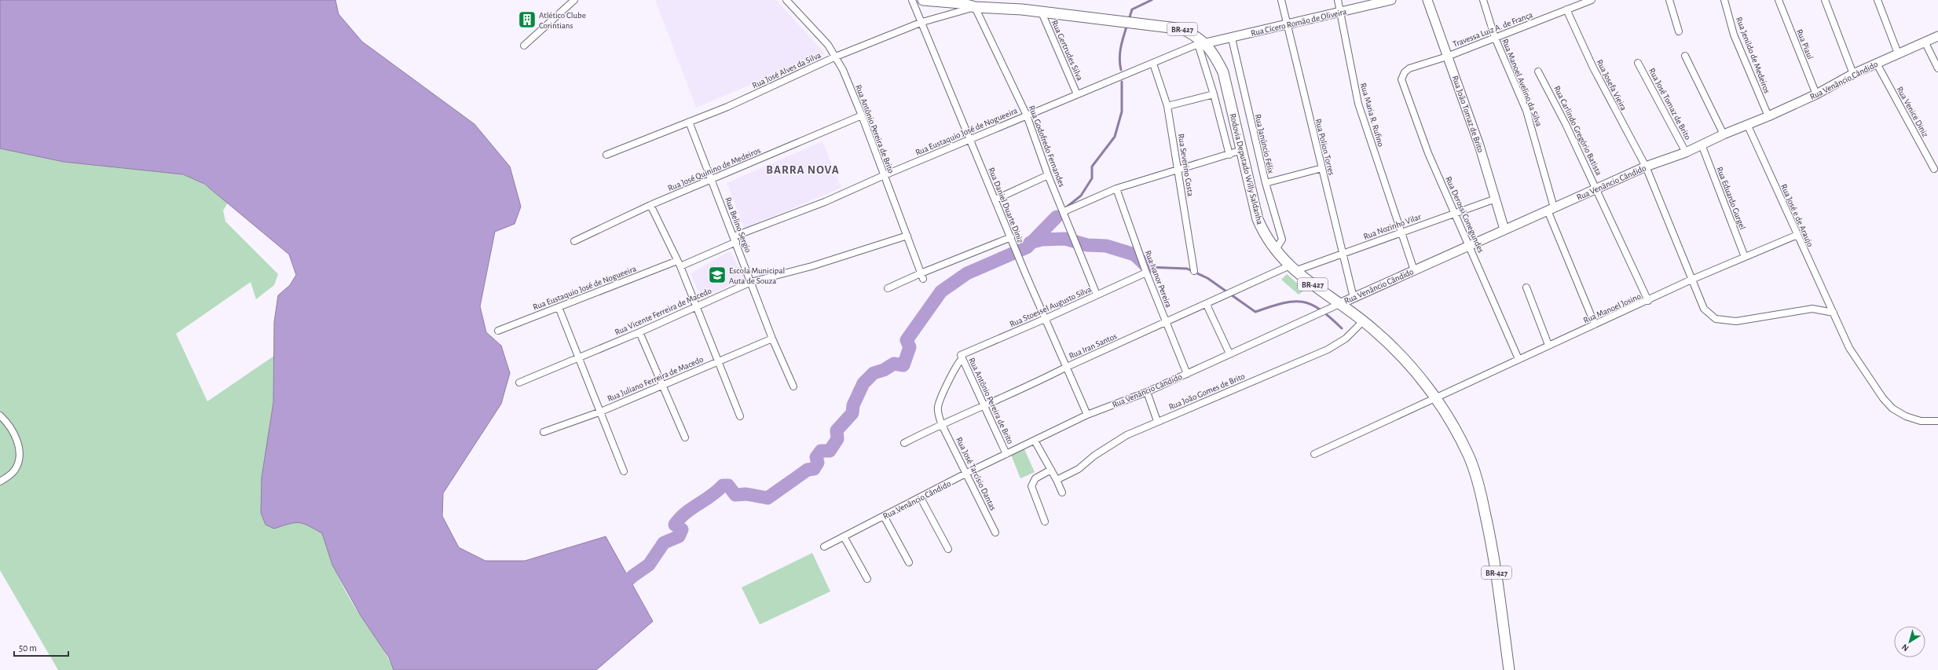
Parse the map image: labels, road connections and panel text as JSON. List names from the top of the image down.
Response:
{
  "streets": {
    "main road": ["BR-427", "Rodovia Deputado Willy Saldanha"],
    "street": [
      "Rua Cícero Romão de Oliveira",
      "Travessa Luiz A. de França",
      "Rua Piauí",
      "Rua Gertrudes Silva",
      "Rua Jenildo de Medeiros",
      "Rua José Alves da Silva",
      "Rua Venâncio Cândido",
      "Rua Manoel Avelino da Silva",
      "Rua Josefa Vieira",
      "Rua José Tomaz de Brito",
      "Rua Venice Diniz",
      "Rua João Tomaz de Brito",
      "Rua Maria R. Rufino",
      "Rua Antônio Pereira de Brito",
      "Rua Carlindo Gregório Batista",
      "Rua Eustaquio José de Nogueeira",
      "Rua Janúncio Félix",
      "Rua Godofredo Fernandes",
      "Rua Polion Torres",
      "Rua Severino Costa",
      "Rua José Quinino de Medeiros",
      "Rua Eduardo Gurgel",
      "Rua Daniel Duarte Diniz",
      "Rua Derossi Conegundes",
      "Rua José e de Araujo",
      "Rua Belino Sergio",
      "Rua Nozinho Vilar",
      "Rua Ivanor Pereira",
      "Rua Stoessel Augusto Silva",
      "Rua Manoel Josino",
      "Rua Vicente Ferreira de Macedo",
      "Rua Iran Santos",
      "Rua Juliano Ferreira de Macedo",
      "Rua João Gomes de Brito",
      "Rua José Tarcísio Dantas"
    ]
  },
  "crossings": [
    ["Rua Cícero Romão de Oliveira", "Rua Maria R. Rufino"],
    ["Rua Cícero Romão de Oliveira", "Rua Eustaquio José de Nogueeira"],
    ["Rua Cícero Romão de Oliveira", "Rua Janúncio Félix"],
    ["Rua Cícero Romão de Oliveira", "Rua Polion Torres"],
    ["Rua Cícero Romão de Oliveira", "Rodovia Deputado Willy Saldanha"],
    ["Travessa Luiz A. de França", "Rua Manoel Avelino da Silva"],
    ["Travessa Luiz A. de França", "Rua Josefa Vieira"],
    ["Travessa Luiz A. de França", "Rua João Tomaz de Brito"],
    ["Travessa Luiz A. de França", "Rua Derossi Conegundes"],
    ["Rua Piauí", "Rua Venâncio Cândido"],
    ["Rua Gertrudes Silva", "Rua Eustaquio José de Nogueeira"],
    ["Rua Gertrudes Silva", "Rodovia Deputado Willy Saldanha"],
    ["Rua Jenildo de Medeiros", "Rua Venâncio Cândido"],
    ["Rua José Alves da Silva", "Rua Antônio Pereira de Brito"],
    ["Rua José Alves da Silva", "Rua Godofredo Fernandes"],
    ["Rua José Alves da Silva", "Rodovia Deputado Willy Saldanha"],
    ["Rua José Alves da Silva", "Rua Daniel Duarte Diniz"],
    ["Rua José Alves da Silva", "Rua Belino Sergio"],
    ["Rua Venâncio Cândido", "Rua Manoel Avelino da Silva"],
    ["Rua Venâncio Cândido", "Rua Josefa Vieira"],
    ["Rua Venâncio Cândido", "Rua José Tomaz de Brito"],
    ["Rua Venâncio Cândido", "Rua Venice Diniz"],
    ["Rua Venâncio Cândido", "Rua João Tomaz de Brito"],
    ["Rua Venâncio Cândido", "Rua Maria R. Rufino"],
    ["Rua Venâncio Cândido", "Rua Antônio Pereira de Brito"],
    ["Rua Venâncio Cândido", "Rua Carlindo Gregório Batista"],
    ["Rua Venâncio Cândido", "Rua Polion Torres"],
    ["Rua Venâncio Cândido", "Rodovia Deputado Willy Saldanha"],
    ["Rua Venâncio Cândido", "Rua Eduardo Gurgel"],
    ["Rua Venâncio Cândido", "Rua Daniel Duarte Diniz"],
    ["Rua Venâncio Cândido", "Rua Derossi Conegundes"],
    ["Rua Venâncio Cândido", "Rua José e de Araujo"],
    ["Rua Venâncio Cândido", "Rua Ivanor Pereira"],
    ["Rua Venâncio Cândido", "Rua José Tarcísio Dantas"],
    ["Rua Manoel Avelino da Silva", "Rua Manoel Josino"],
    ["Rua Josefa Vieira", "Rua José e de Araujo"],
    ["Rua Josefa Vieira", "Rua Manoel Josino"],
    ["Rua João Tomaz de Brito", "Rua Nozinho Vilar"],
    ["Rua Maria R. Rufino", "Rua Nozinho Vilar"],
    ["Rua Antônio Pereira de Brito", "Rua Eustaquio José de Nogueeira"],
    ["Rua Antônio Pereira de Brito", "Rua José Quinino de Medeiros"],
    ["Rua Antônio Pereira de Brito", "Rua Stoessel Augusto Silva"],
    ["Rua Antônio Pereira de Brito", "Rua Vicente Ferreira de Macedo"],
    ["Rua Antônio Pereira de Brito", "Rua Iran Santos"],
    ["Rua Antônio Pereira de Brito", "Rua José Tarcísio Dantas"],
    ["Rua Carlindo Gregório Batista", "Rua Manoel Josino"],
    ["Rua Eustaquio José de Nogueeira", "Rua Godofredo Fernandes"],
    ["Rua Eustaquio José de Nogueeira", "Rua Severino Costa"],
    ["Rua Eustaquio José de Nogueeira", "Rodovia Deputado Willy Saldanha"],
    ["Rua Eustaquio José de Nogueeira", "Rua Daniel Duarte Diniz"],
    ["Rua Eustaquio José de Nogueeira", "Rua Belino Sergio"],
    ["Rua Janúncio Félix", "Rodovia Deputado Willy Saldanha"],
    ["Rua Godofredo Fernandes", "Rodovia Deputado Willy Saldanha"],
    ["Rua Godofredo Fernandes", "Rua Stoessel Augusto Silva"],
    ["Rua Polion Torres", "Rua Nozinho Vilar"],
    ["Rua José Quinino de Medeiros", "Rua Belino Sergio"],
    ["Rodovia Deputado Willy Saldanha", "Rua Nozinho Vilar"],
    ["Rodovia Deputado Willy Saldanha", "Rua Manoel Josino"],
    ["Rodovia Deputado Willy Saldanha", "Rua Iran Santos"],
    ["Rodovia Deputado Willy Saldanha", "Rua João Gomes de Brito"],
    ["Rua Eduardo Gurgel", "Rua Manoel Josino"],
    ["Rua Daniel Duarte Diniz", "Rua Stoessel Augusto Silva"],
    ["Rua Daniel Duarte Diniz", "Rua Iran Santos"],
    ["Rua Derossi Conegundes", "Rua Nozinho Vilar"],
    ["Rua Derossi Conegundes", "Rua Manoel Josino"],
    ["Rua José e de Araujo", "Rua Manoel Josino"],
    ["Rua Belino Sergio", "Rua Vicente Ferreira de Macedo"],
    ["Rua Belino Sergio", "Rua Juliano Ferreira de Macedo"],
    ["Rua Nozinho Vilar", "Rua Iran Santos"],
    ["Rua Ivanor Pereira", "Rua Stoessel Augusto Silva"],
    ["Rua Ivanor Pereira", "Rua Iran Santos"],
    ["Rua Stoessel Augusto Silva", "Rua José Tarcísio Dantas"],
    ["Rua Iran Santos", "Rua José Tarcísio Dantas"]
  ],
  "districts": ["BARRA NOVA"],
  "places": {
    "building": ["Atlético Clube Corintians"],
    "school or university": ["Escola Municipal Auta de Souza"]
  },
  "scale_bar": "50 m",
  "north": "bottom left"
}
